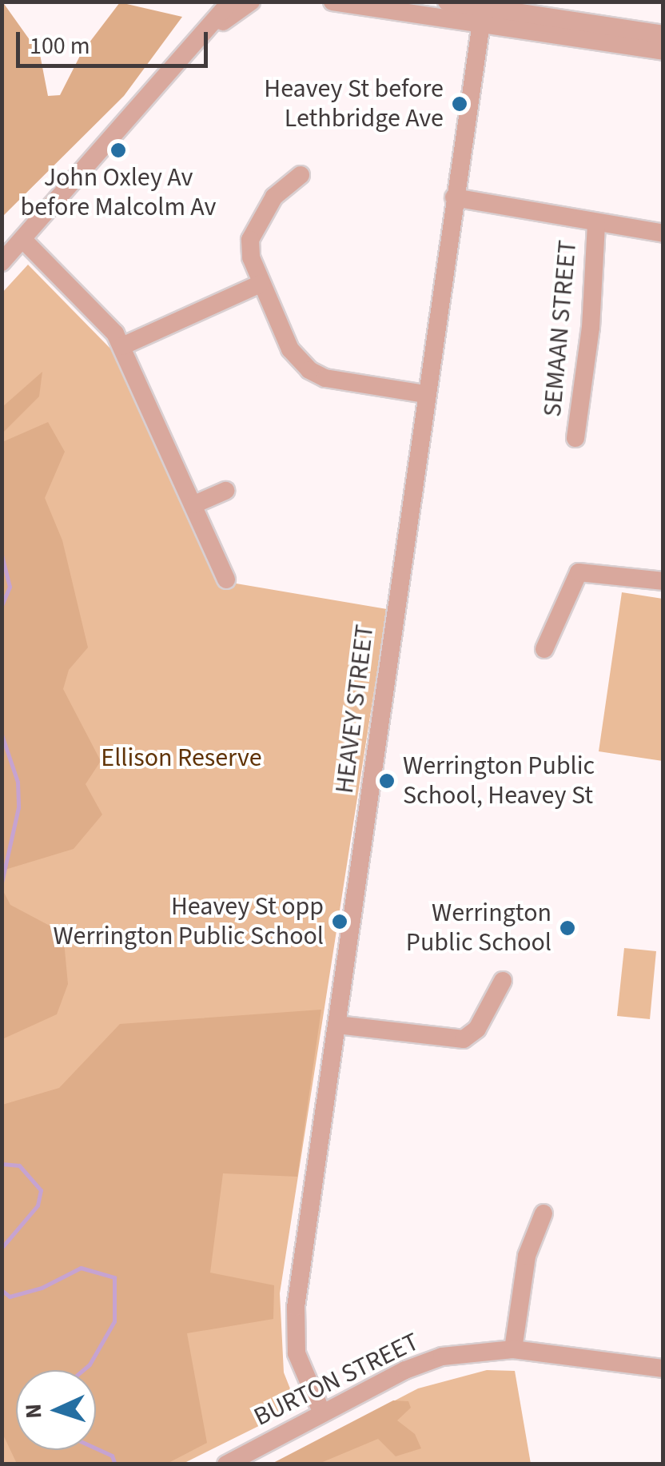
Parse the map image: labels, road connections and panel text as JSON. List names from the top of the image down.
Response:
{
  "streets": {
    "street": ["SEMAAN STREET", "HEAVEY STREET", "BURTON STREET"]
  },
  "crossings": [
    ["HEAVEY STREET", "BURTON STREET"]
  ],
  "parks": ["Ellison Reserve"],
  "places": [
    "Heavey St before Lethbridge Ave",
    "John Oxley Av before Malcolm Av",
    "Werrington Public School, Heavey St",
    "Heavey St opp Werrington Public School",
    "Werrington Public School"
  ],
  "scale_bar": "100 m",
  "north": "left"
}
